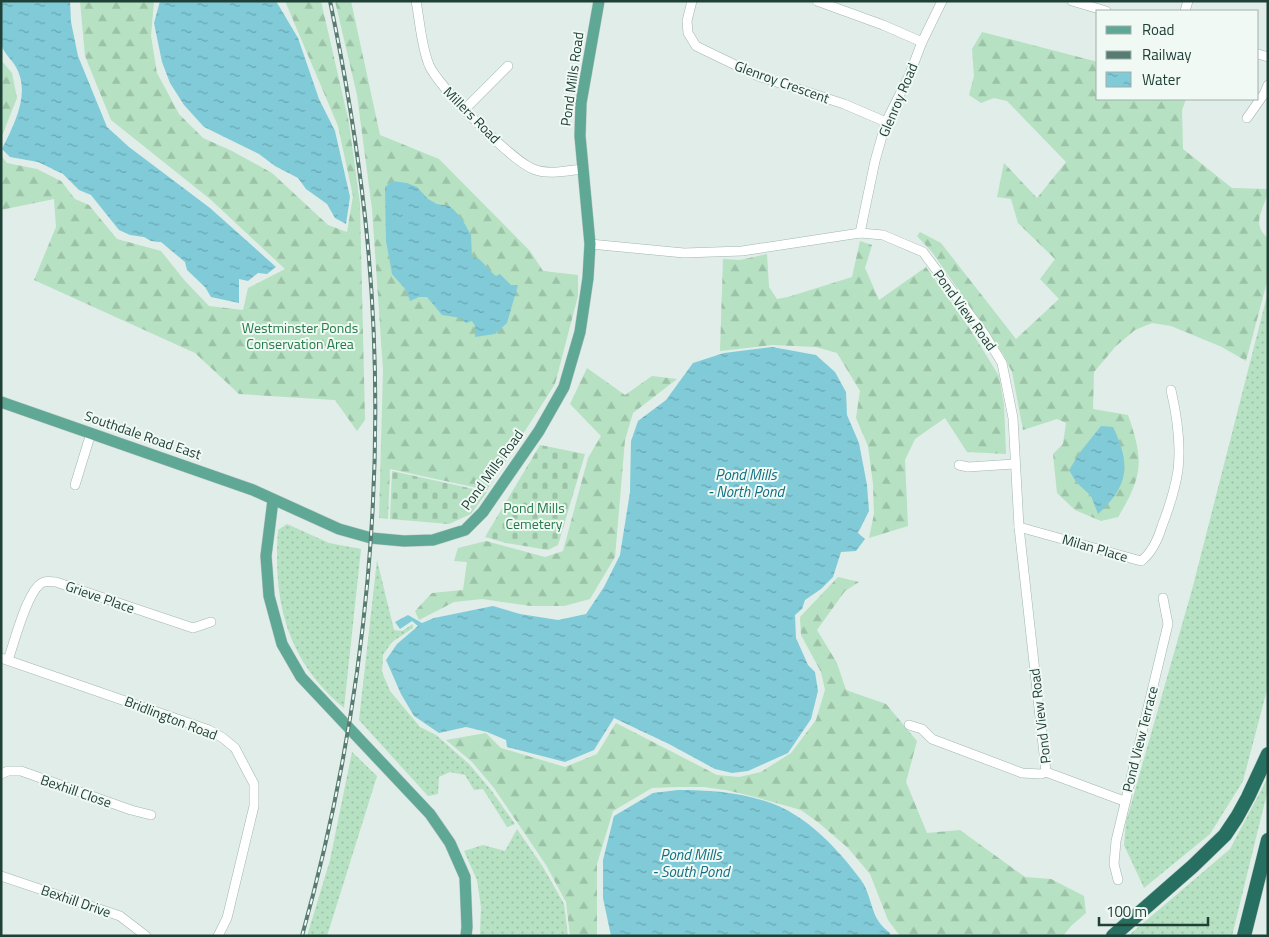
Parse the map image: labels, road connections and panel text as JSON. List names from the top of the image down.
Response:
{
  "streets": {
    "main road": ["Pond Mills Road", "Southdale Road East"],
    "street": [
      "Glenroy Crescent",
      "Glenroy Road",
      "Millers Road",
      "Pond View Road",
      "Milan Place",
      "Grieve Place",
      "Bridlington Road",
      "Pond View Terrace",
      "Bexhill Close",
      "Bexhill Drive"
    ]
  },
  "crossings": [
    ["Pond Mills Road", "Millers Road"],
    ["Pond Mills Road", "Pond View Road"],
    ["Pond Mills Road", "Southdale Road East"],
    ["Glenroy Crescent", "Glenroy Road"],
    ["Glenroy Road", "Pond View Road"],
    ["Pond View Road", "Milan Place"],
    ["Pond View Road", "Pond View Terrace"],
    ["Grieve Place", "Bridlington Road"]
  ],
  "water": ["Pond Mills - North Pond", "Pond Mills - South Pond"],
  "parks": ["Westminster Ponds Conservation Area", "Pond Mills Cemetery"],
  "legend": ["Road", "Railway", "Water"],
  "scale_bar": "100 m"
}
